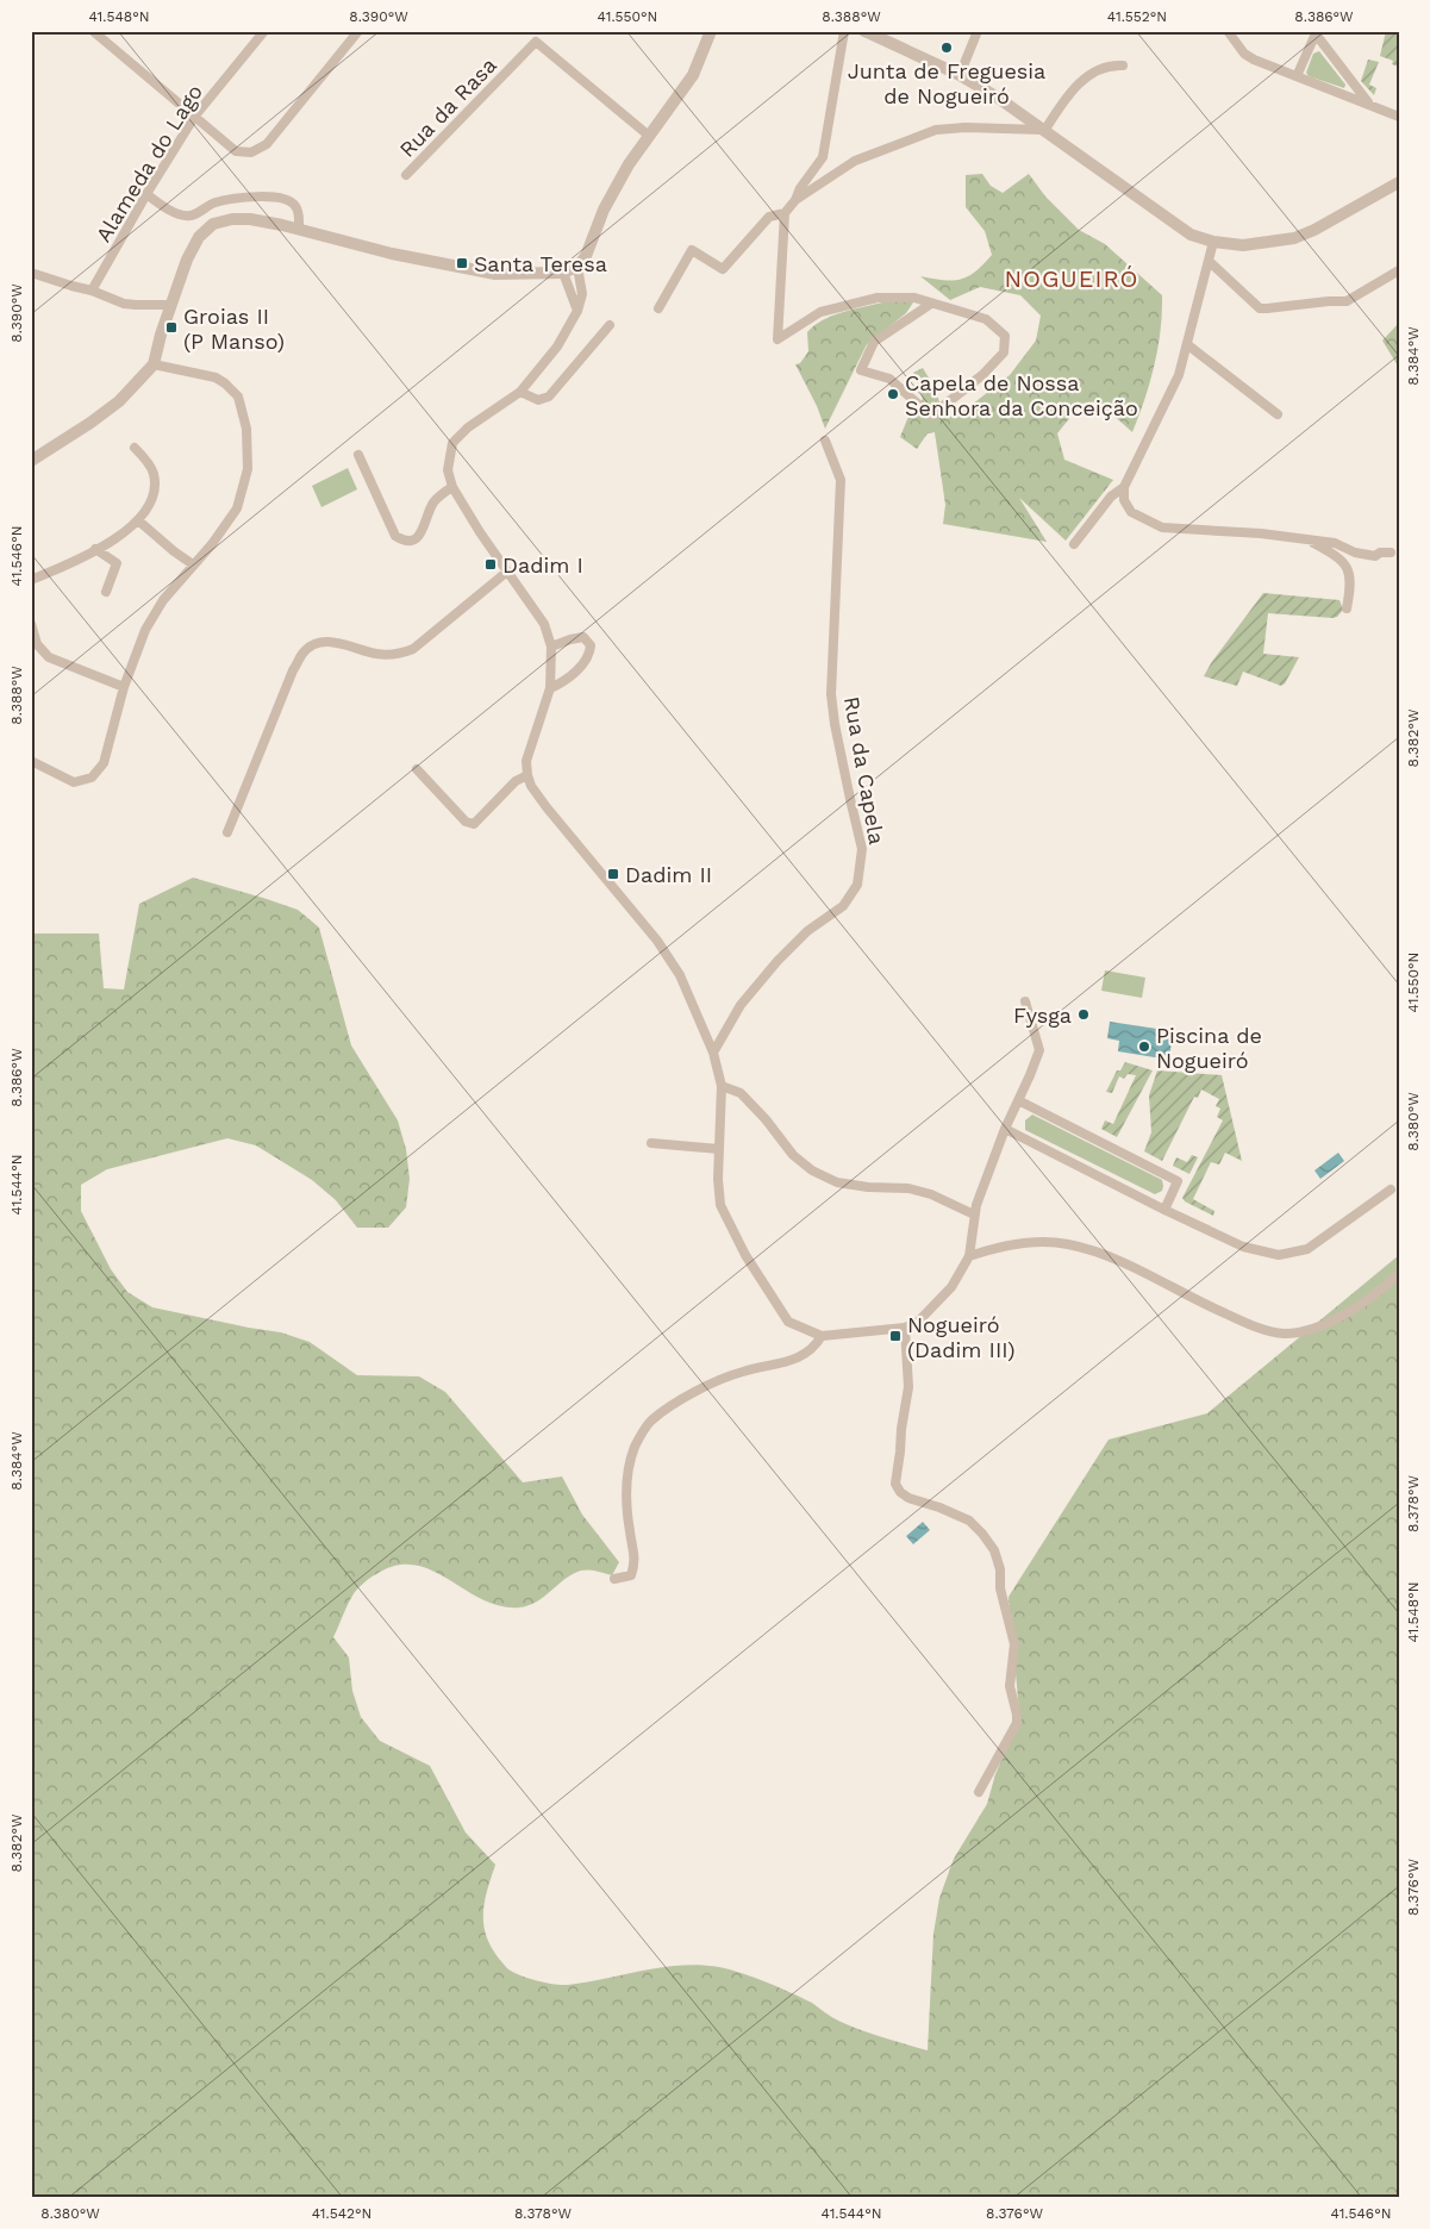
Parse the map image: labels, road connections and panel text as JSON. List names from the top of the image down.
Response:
{
  "streets": {
    "street": ["Rua da Rasa", "Alameda do Lago", "Rua da Capela"]
  },
  "districts": ["NOGUEIRÓ"],
  "places": {
    "other": [
      "Junta de Freguesia de Nogueiró",
      "Capela de Nossa Senhora da Conceição",
      "Fysga",
      "Piscina de Nogueiró"
    ],
    "transit": [
      "Santa Teresa",
      "Groias II (P Manso)",
      "Dadim I",
      "Dadim II",
      "Nogueiró (Dadim III)"
    ]
  },
  "coordinates": [
    "41.548°N",
    "8.390°W",
    "41.550°N",
    "8.388°W",
    "41.552°N",
    "8.386°W",
    "8.384°W",
    "41.546°N",
    "8.382°W",
    "8.380°W",
    "41.544°N",
    "8.378°W",
    "8.376°W",
    "41.542°N"
  ]
}
